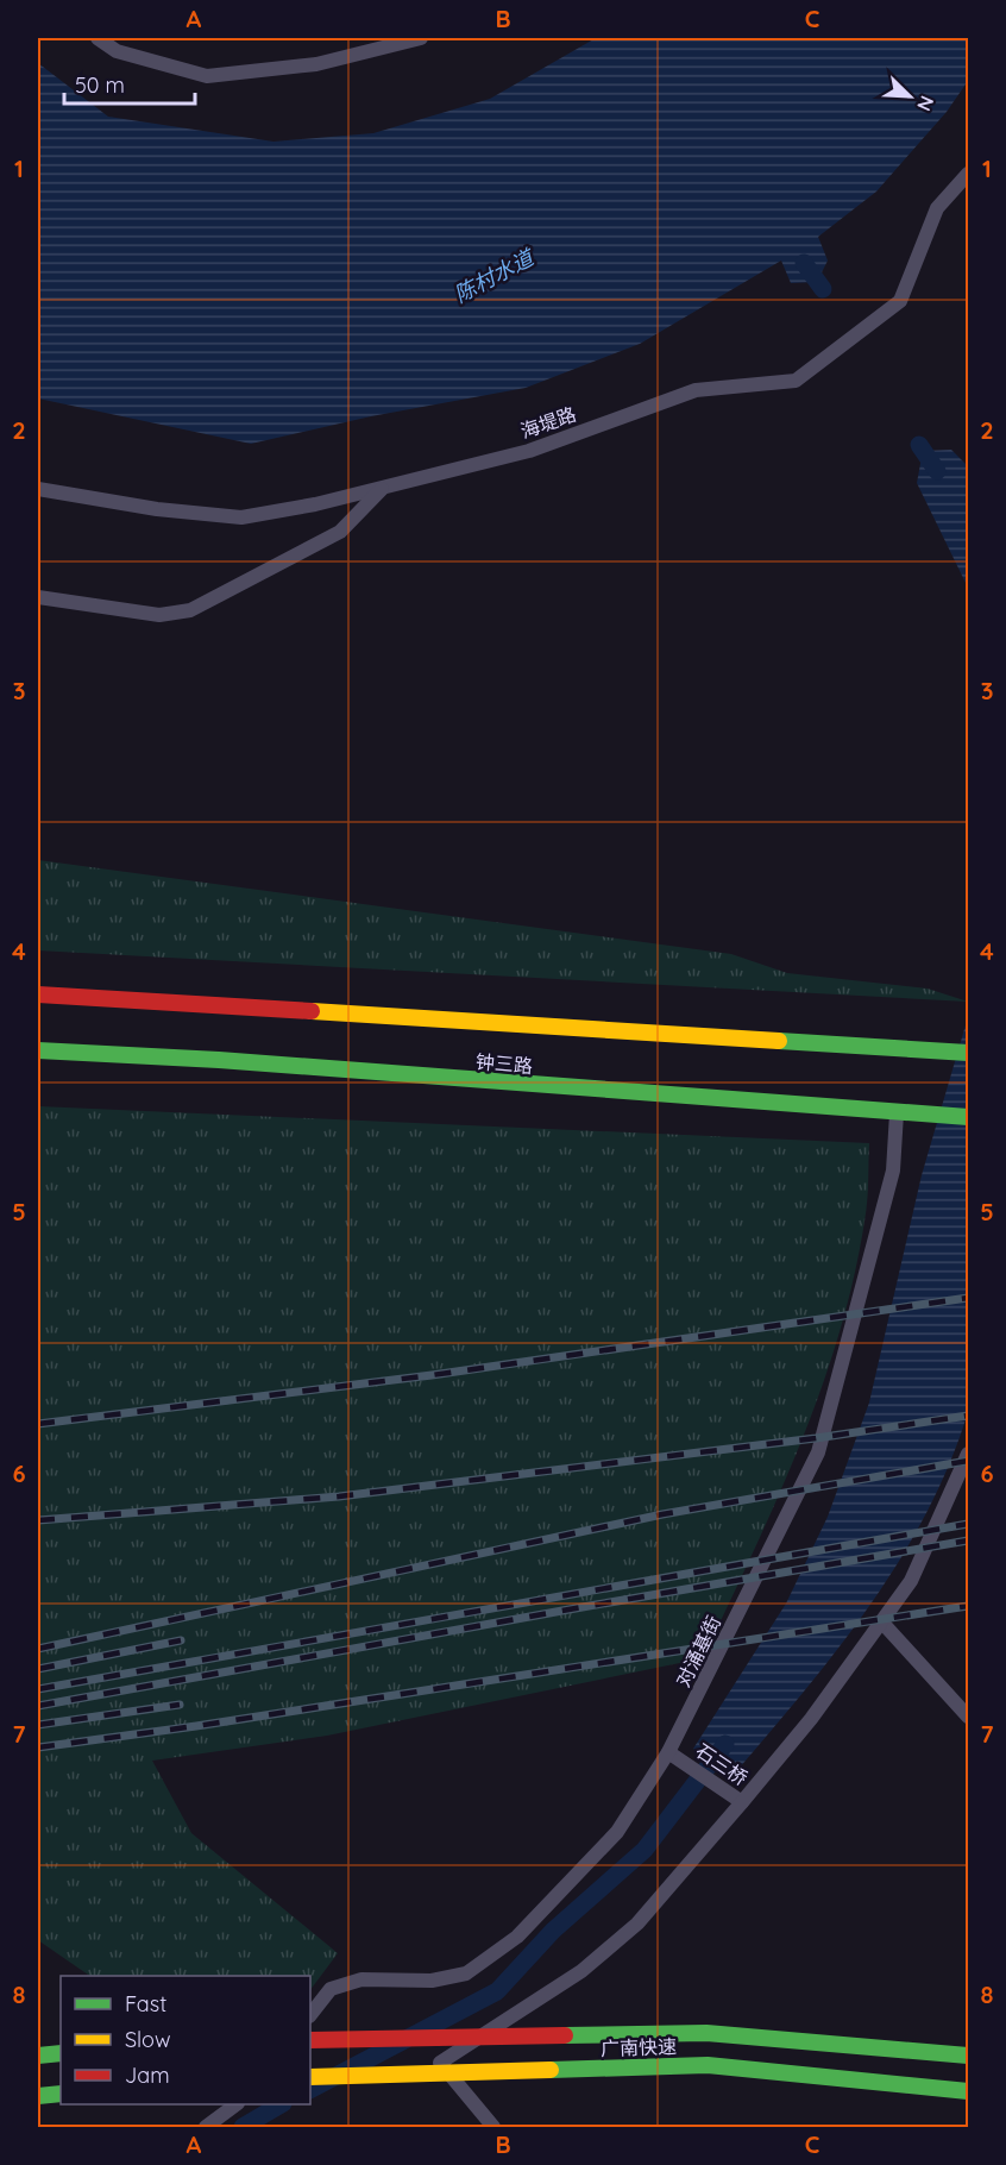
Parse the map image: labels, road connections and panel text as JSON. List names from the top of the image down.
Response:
{
  "streets": {
    "main road": ["钟三路", "广南快速"],
    "street": ["海堤路", "对涌基街", "石三桥"]
  },
  "crossings": [
    ["钟三路", "对涌基街"],
    ["对涌基街", "石三桥"]
  ],
  "water": ["陈村水道"],
  "legend": ["Fast", "Slow", "Jam"],
  "scale_bar": "50 m",
  "north": "bottom right",
  "grid": {
    "columns": ["A", "B", "C"],
    "rows": [
      "1",
      "2",
      "3",
      "4",
      "5",
      "6",
      "7",
      "8"
    ]
  }
}
